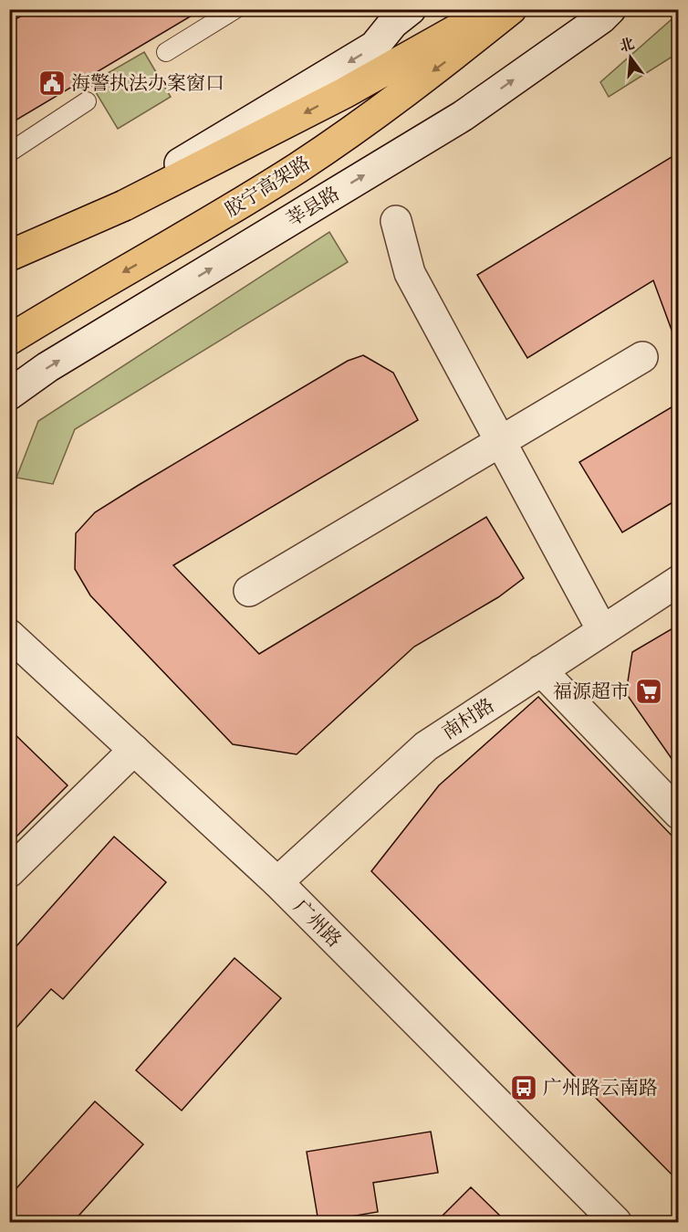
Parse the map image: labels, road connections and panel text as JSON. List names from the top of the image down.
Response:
{
  "streets": {
    "main road": ["胶宁高架路"],
    "street": ["莘县路", "南村路", "广州路"]
  },
  "crossings": [
    ["南村路", "广州路"]
  ],
  "places": {
    "public building": ["海警执法办案窗口"],
    "supermarket": ["福源超市"],
    "bus stop": ["广州路云南路"]
  },
  "north": "top"
}
